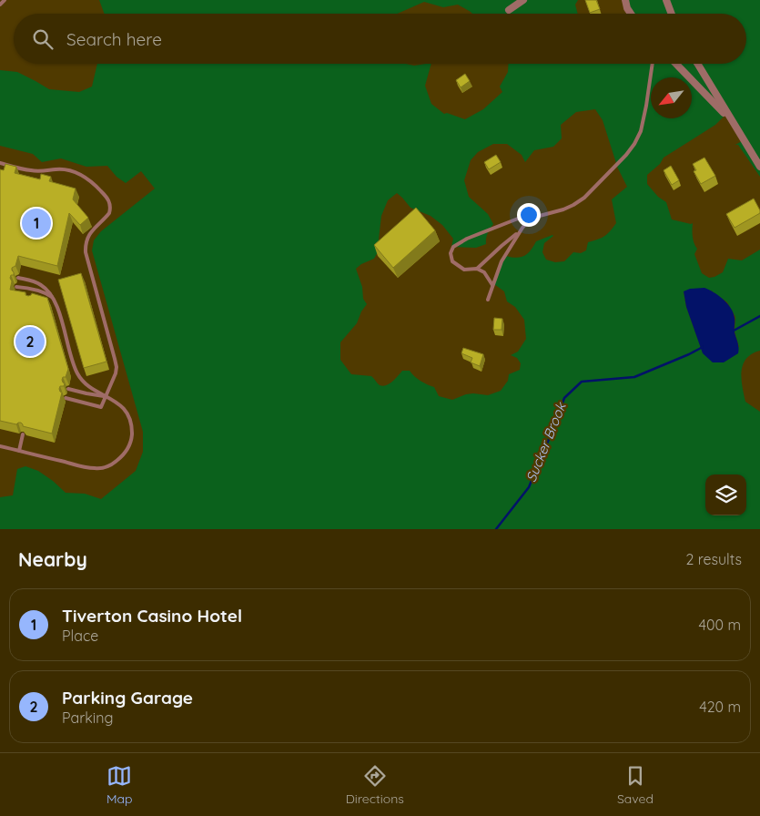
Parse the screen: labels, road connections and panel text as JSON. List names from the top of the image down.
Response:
{
  "water": ["Sucker Brook"],
  "north": "bottom left",
  "page": {
    "search": "Search here",
    "pins": ["1", "2"],
    "heading": ["Nearby", "2 results"],
    "list": [
      {
        "mark": "1",
        "name": "Tiverton Casino Hotel",
        "note": "Place",
        "value": "400 m"
      },
      {
        "mark": "2",
        "name": "Parking Garage",
        "note": "Parking",
        "value": "420 m"
      }
    ],
    "nav": ["Map", "Directions", "Saved"]
  }
}
